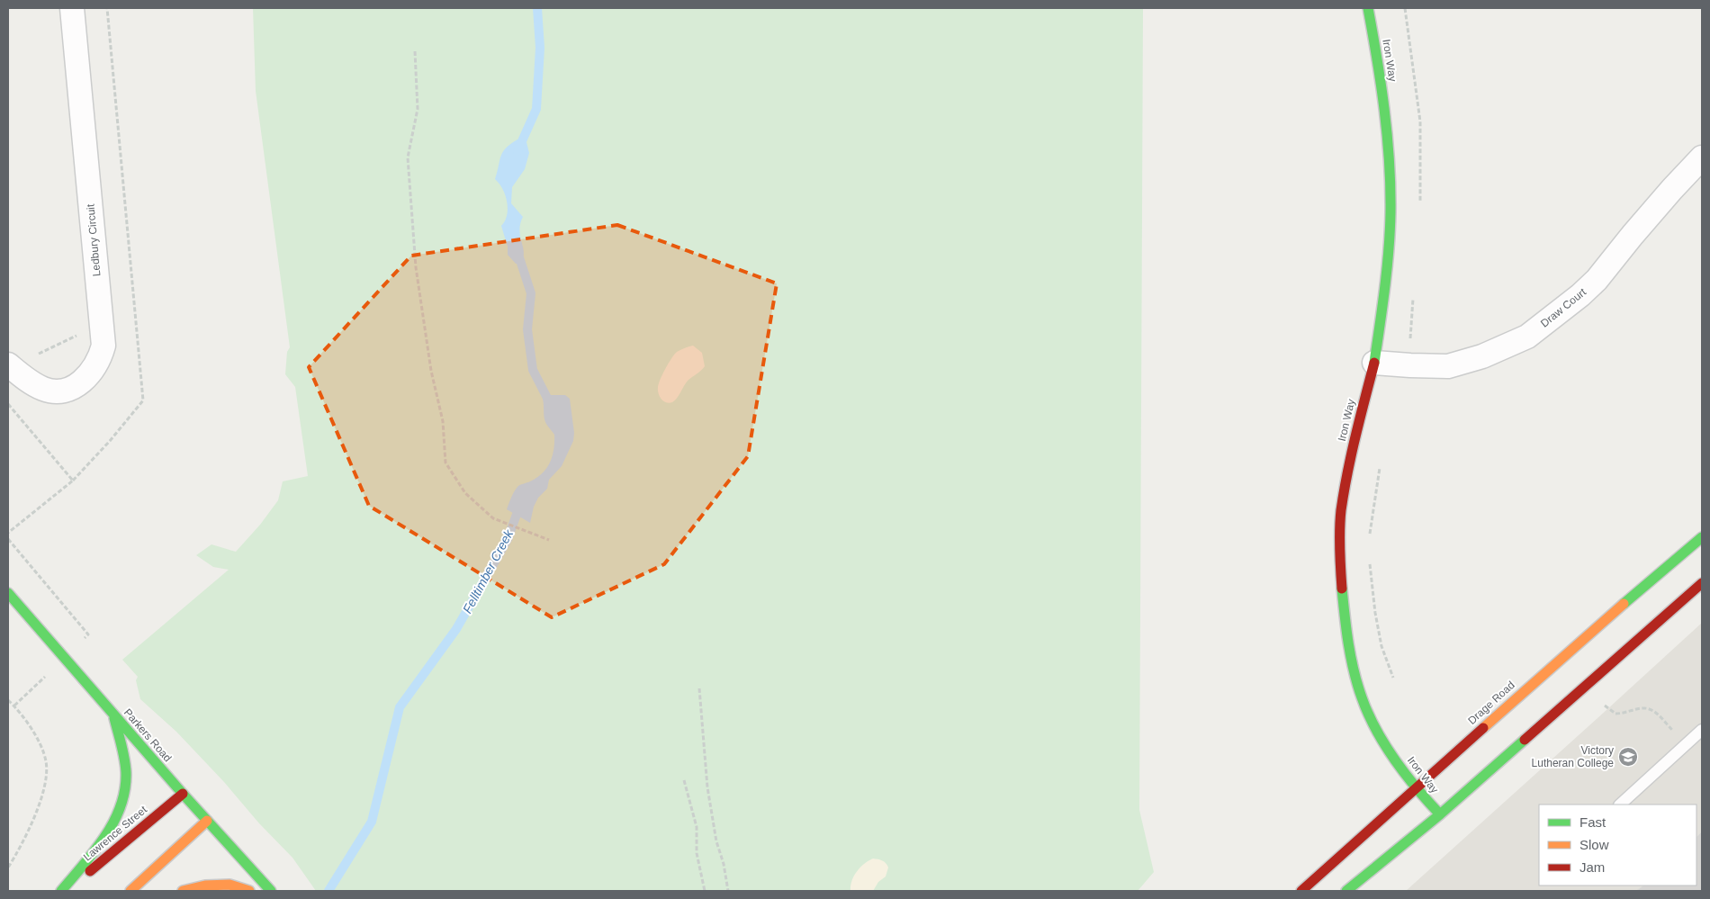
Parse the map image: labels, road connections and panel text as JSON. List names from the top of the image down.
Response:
{
  "streets": {
    "street": [
      "Iron Way",
      "Ledbury Circuit",
      "Draw Court",
      "Drage Road",
      "Parkers Road",
      "Lawrence Street"
    ]
  },
  "crossings": [
    ["Iron Way", "Draw Court"],
    ["Iron Way", "Drage Road"],
    ["Parkers Road", "Lawrence Street"]
  ],
  "water": ["Felltimber Creek"],
  "places": {
    "school or university": ["Victory Lutheran College"]
  },
  "legend": ["Fast", "Slow", "Jam"]
}
